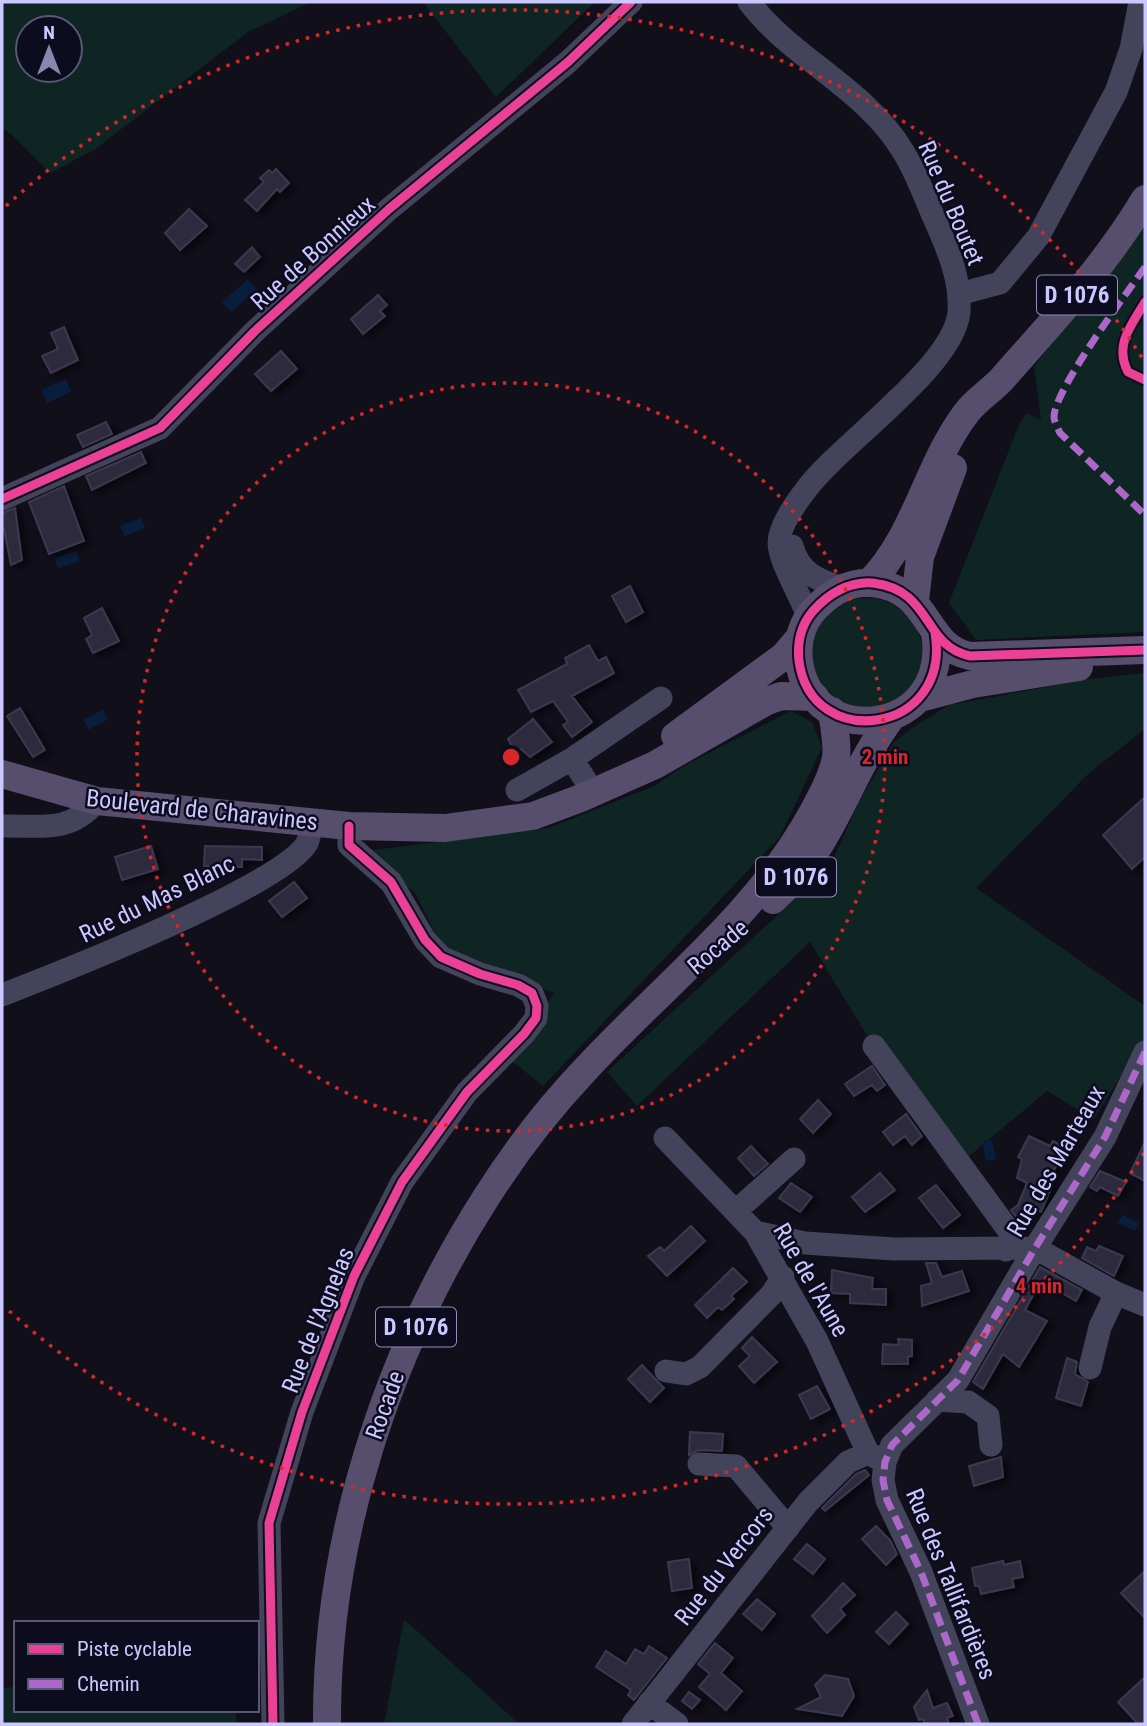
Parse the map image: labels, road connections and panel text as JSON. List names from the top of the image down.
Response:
{
  "streets": {
    "main road": ["D 1076", "Boulevard de Charavines", "Rocade"],
    "street": [
      "Rue du Boutet",
      "Rue de Bonnieux",
      "Rue du Mas Blanc",
      "Rue des Marteaux",
      "Rue de l'Aune",
      "Rue de l'Agnelas",
      "Rue du Vercors",
      "Rue des Tallifardières"
    ]
  },
  "crossings": [
    ["Rue du Boutet", "D 1076"],
    ["Rue du Boutet", "Boulevard de Charavines"],
    ["Rue du Boutet", "Rocade"],
    ["D 1076", "Boulevard de Charavines"],
    ["D 1076", "Rocade"],
    ["Boulevard de Charavines", "Rue du Mas Blanc"],
    ["Boulevard de Charavines", "Rocade"],
    ["Boulevard de Charavines", "Rue de l'Agnelas"],
    ["Rue des Marteaux", "Rue de l'Aune"],
    ["Rue des Marteaux", "Rue du Vercors"],
    ["Rue des Marteaux", "Rue des Tallifardières"],
    ["Rue de l'Aune", "Rue du Vercors"],
    ["Rue de l'Aune", "Rue des Tallifardières"],
    ["Rue du Vercors", "Rue des Tallifardières"]
  ],
  "legend": ["Piste cyclable", "Chemin"],
  "north": "top",
  "rings": ["2 min", "4 min"]
}
